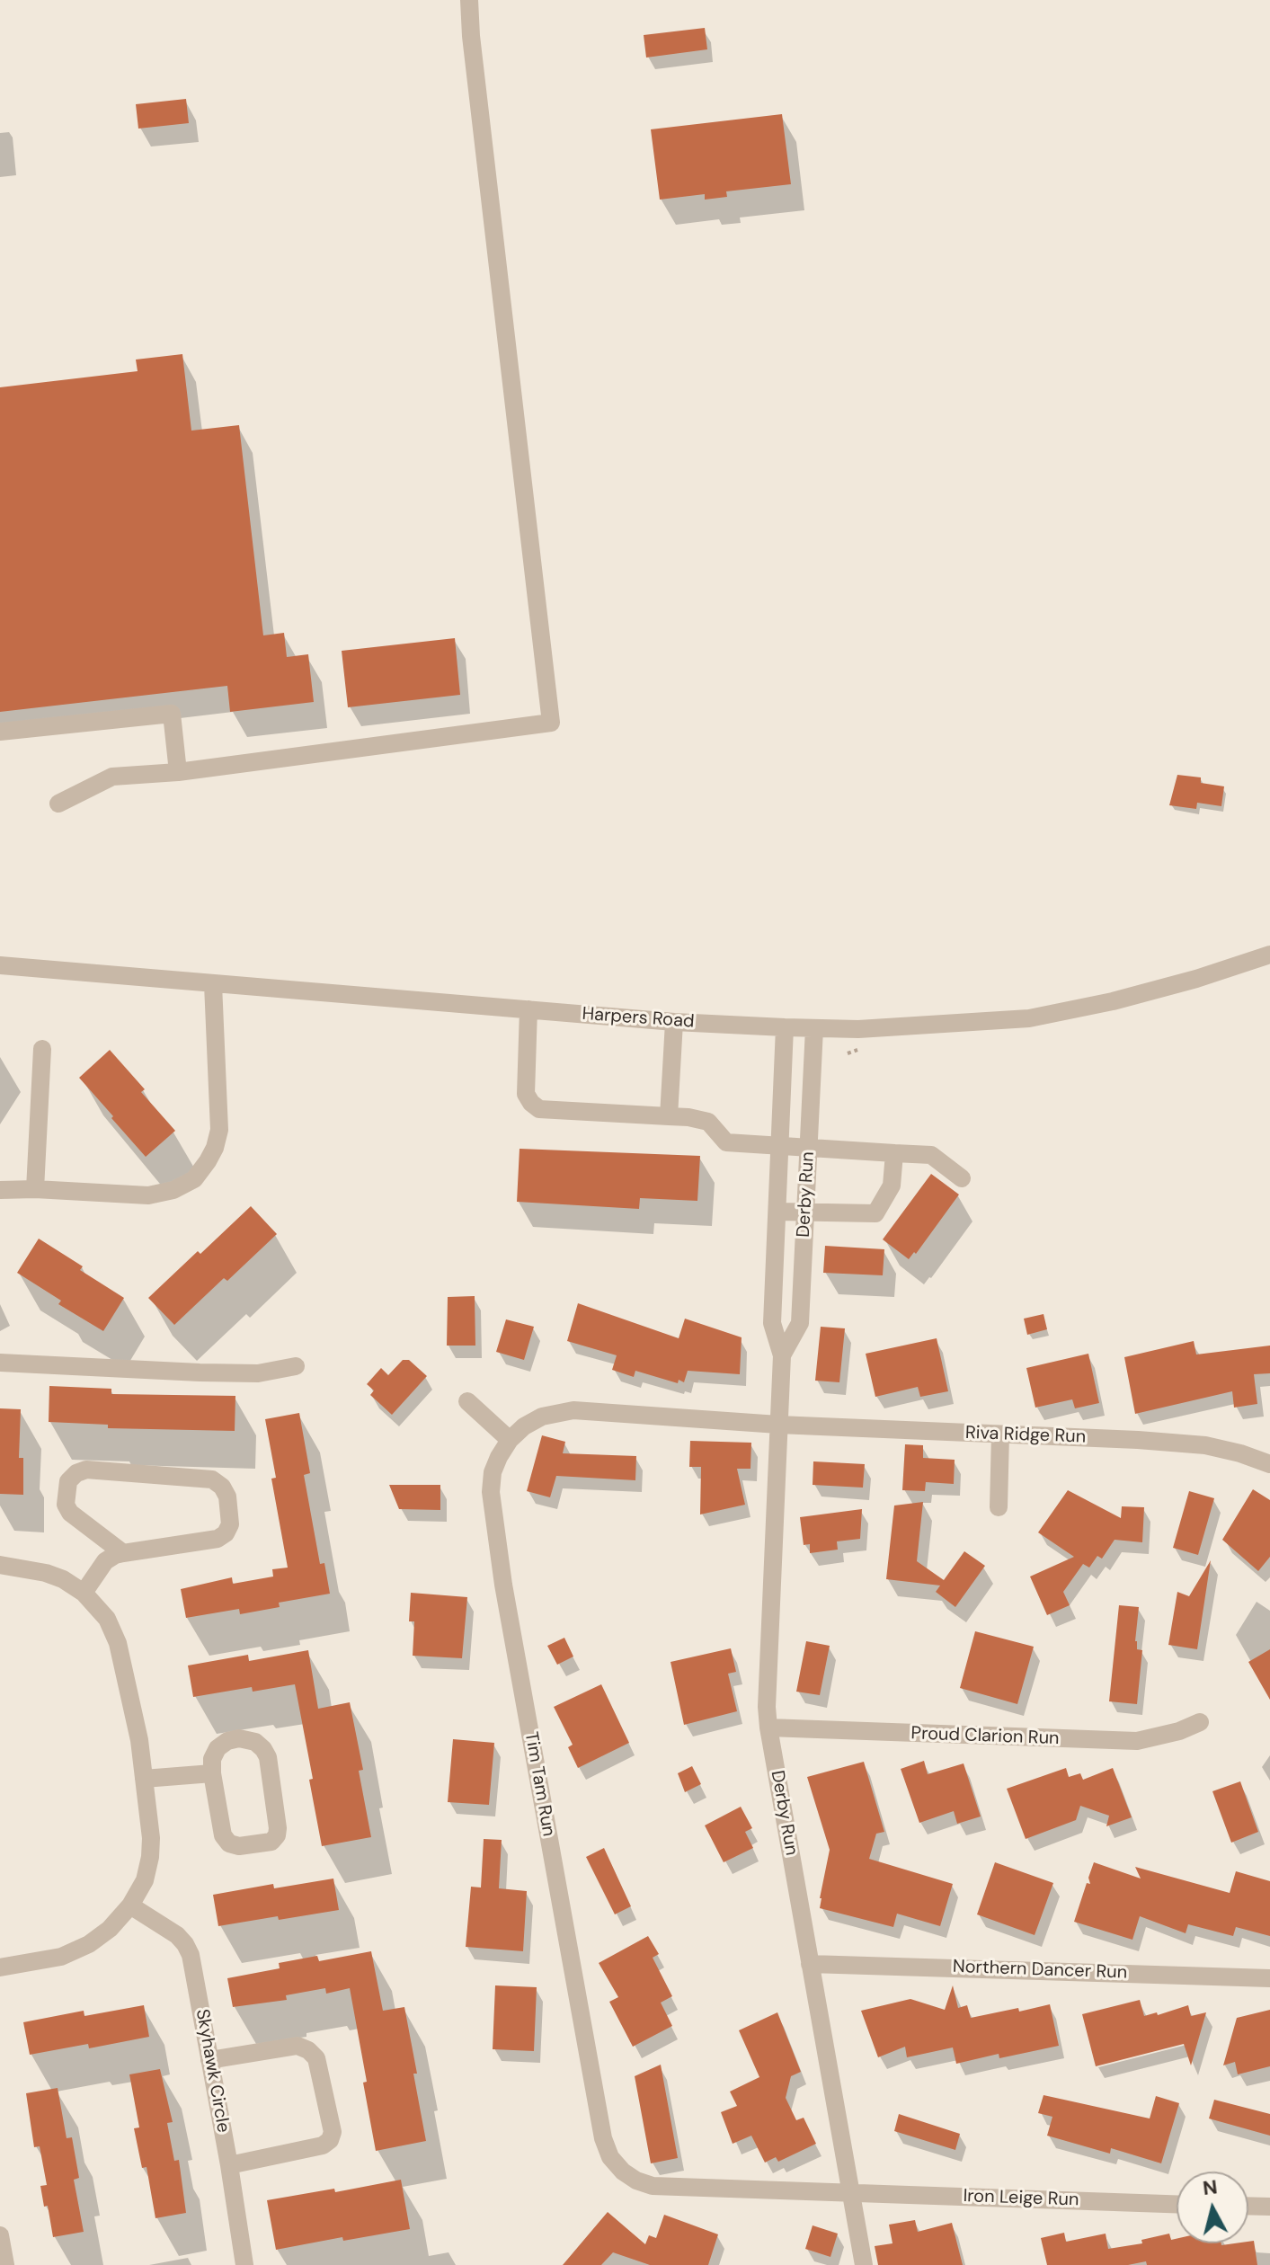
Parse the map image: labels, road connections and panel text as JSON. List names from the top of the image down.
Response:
{
  "streets": {
    "street": [
      "Harpers Road",
      "Derby Run",
      "Riva Ridge Run",
      "Proud Clarion Run",
      "Tim Tam Run",
      "Northern Dancer Run",
      "Skyhawk Circle",
      "Iron Leige Run"
    ]
  },
  "crossings": [
    ["Harpers Road", "Derby Run"],
    ["Derby Run", "Riva Ridge Run"],
    ["Derby Run", "Proud Clarion Run"],
    ["Derby Run", "Tim Tam Run"],
    ["Derby Run", "Northern Dancer Run"],
    ["Derby Run", "Iron Leige Run"],
    ["Riva Ridge Run", "Tim Tam Run"],
    ["Tim Tam Run", "Iron Leige Run"]
  ],
  "north": "top"
}
